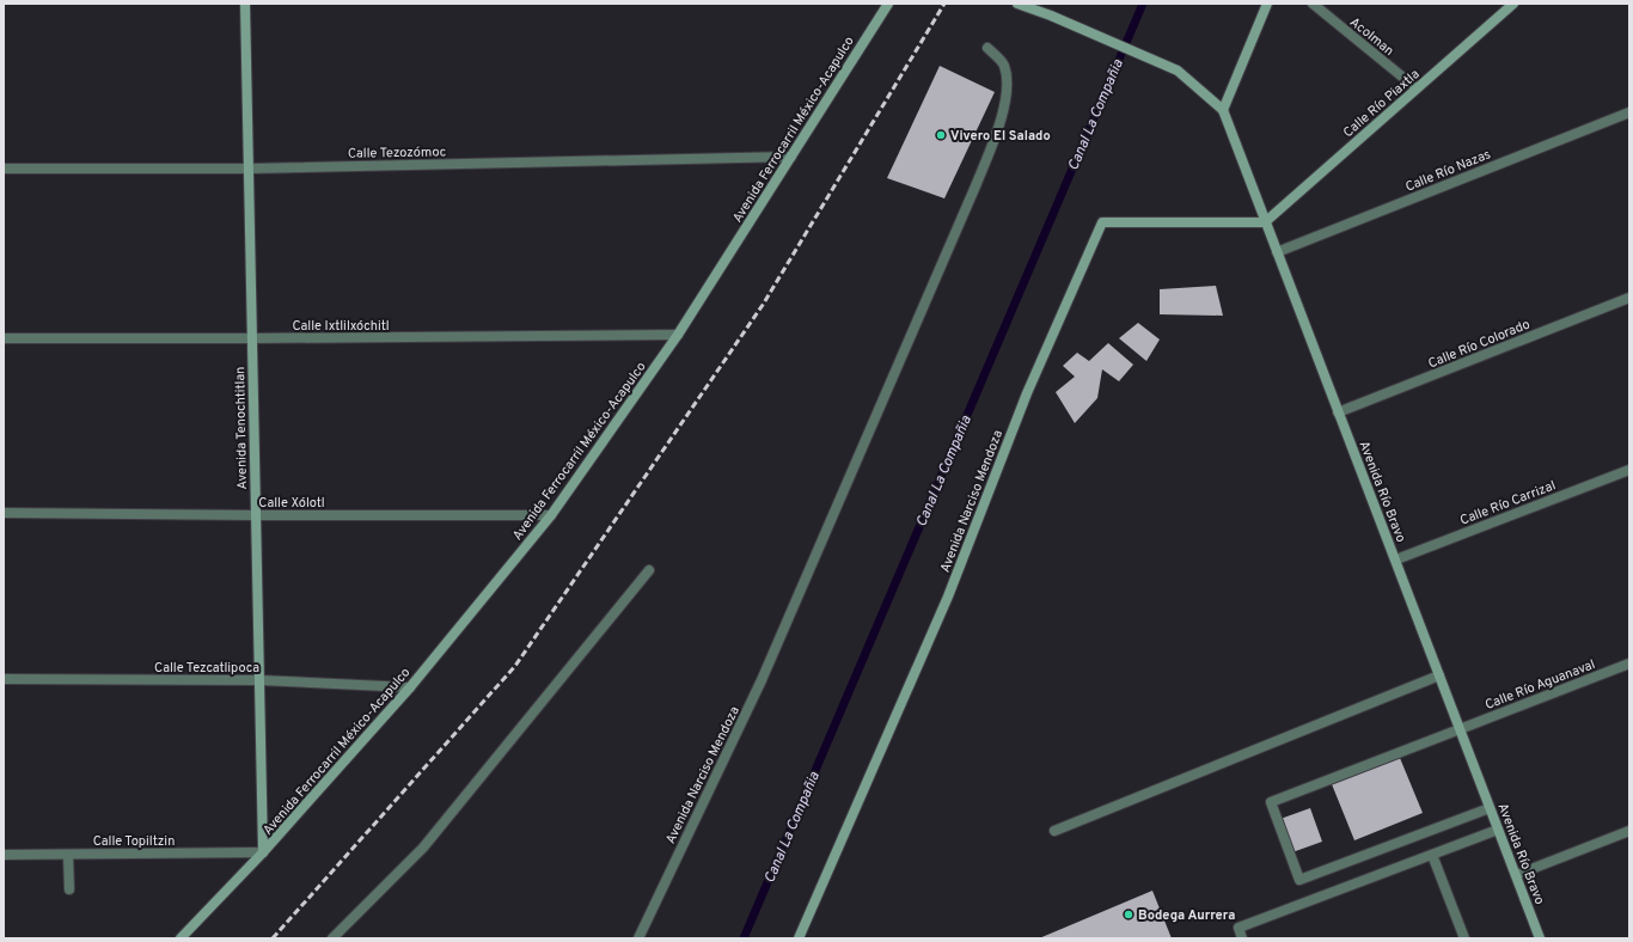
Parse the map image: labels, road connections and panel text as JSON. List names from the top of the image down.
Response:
{
  "streets": {
    "main road": [
      "Calle Río Piaxtla",
      "Avenida Ferrocarril México-Acapulco",
      "Avenida Tenochtitlan",
      "Avenida Río Bravo",
      "Avenida Narciso Mendoza"
    ],
    "street": [
      "Acolman",
      "Calle Tezozómoc",
      "Calle Río Nazas",
      "Calle Ixtlilxóchitl",
      "Calle Río Colorado",
      "Calle Xólotl",
      "Calle Río Carrizal",
      "Calle Tezcatlipoca",
      "Calle Río Aguanaval",
      "Calle Topiltzin"
    ]
  },
  "crossings": [
    ["Acolman", "Calle Río Piaxtla"],
    ["Calle Río Piaxtla", "Avenida Río Bravo"],
    ["Calle Río Piaxtla", "Avenida Narciso Mendoza"],
    ["Avenida Ferrocarril México-Acapulco", "Calle Tezozómoc"],
    ["Avenida Ferrocarril México-Acapulco", "Calle Ixtlilxóchitl"],
    ["Avenida Ferrocarril México-Acapulco", "Avenida Tenochtitlan"],
    ["Avenida Ferrocarril México-Acapulco", "Calle Xólotl"],
    ["Avenida Ferrocarril México-Acapulco", "Calle Tezcatlipoca"],
    ["Avenida Ferrocarril México-Acapulco", "Calle Topiltzin"],
    ["Calle Tezozómoc", "Avenida Tenochtitlan"],
    ["Calle Río Nazas", "Avenida Río Bravo"],
    ["Calle Ixtlilxóchitl", "Avenida Tenochtitlan"],
    ["Calle Río Colorado", "Avenida Río Bravo"],
    ["Avenida Tenochtitlan", "Calle Xólotl"],
    ["Avenida Tenochtitlan", "Calle Tezcatlipoca"],
    ["Avenida Tenochtitlan", "Calle Topiltzin"],
    ["Avenida Río Bravo", "Avenida Narciso Mendoza"],
    ["Avenida Río Bravo", "Calle Río Carrizal"],
    ["Avenida Río Bravo", "Calle Río Aguanaval"]
  ],
  "water": ["Canal La Compañia"],
  "places": ["Vivero El Salado", "Bodega Aurrera"]
}
